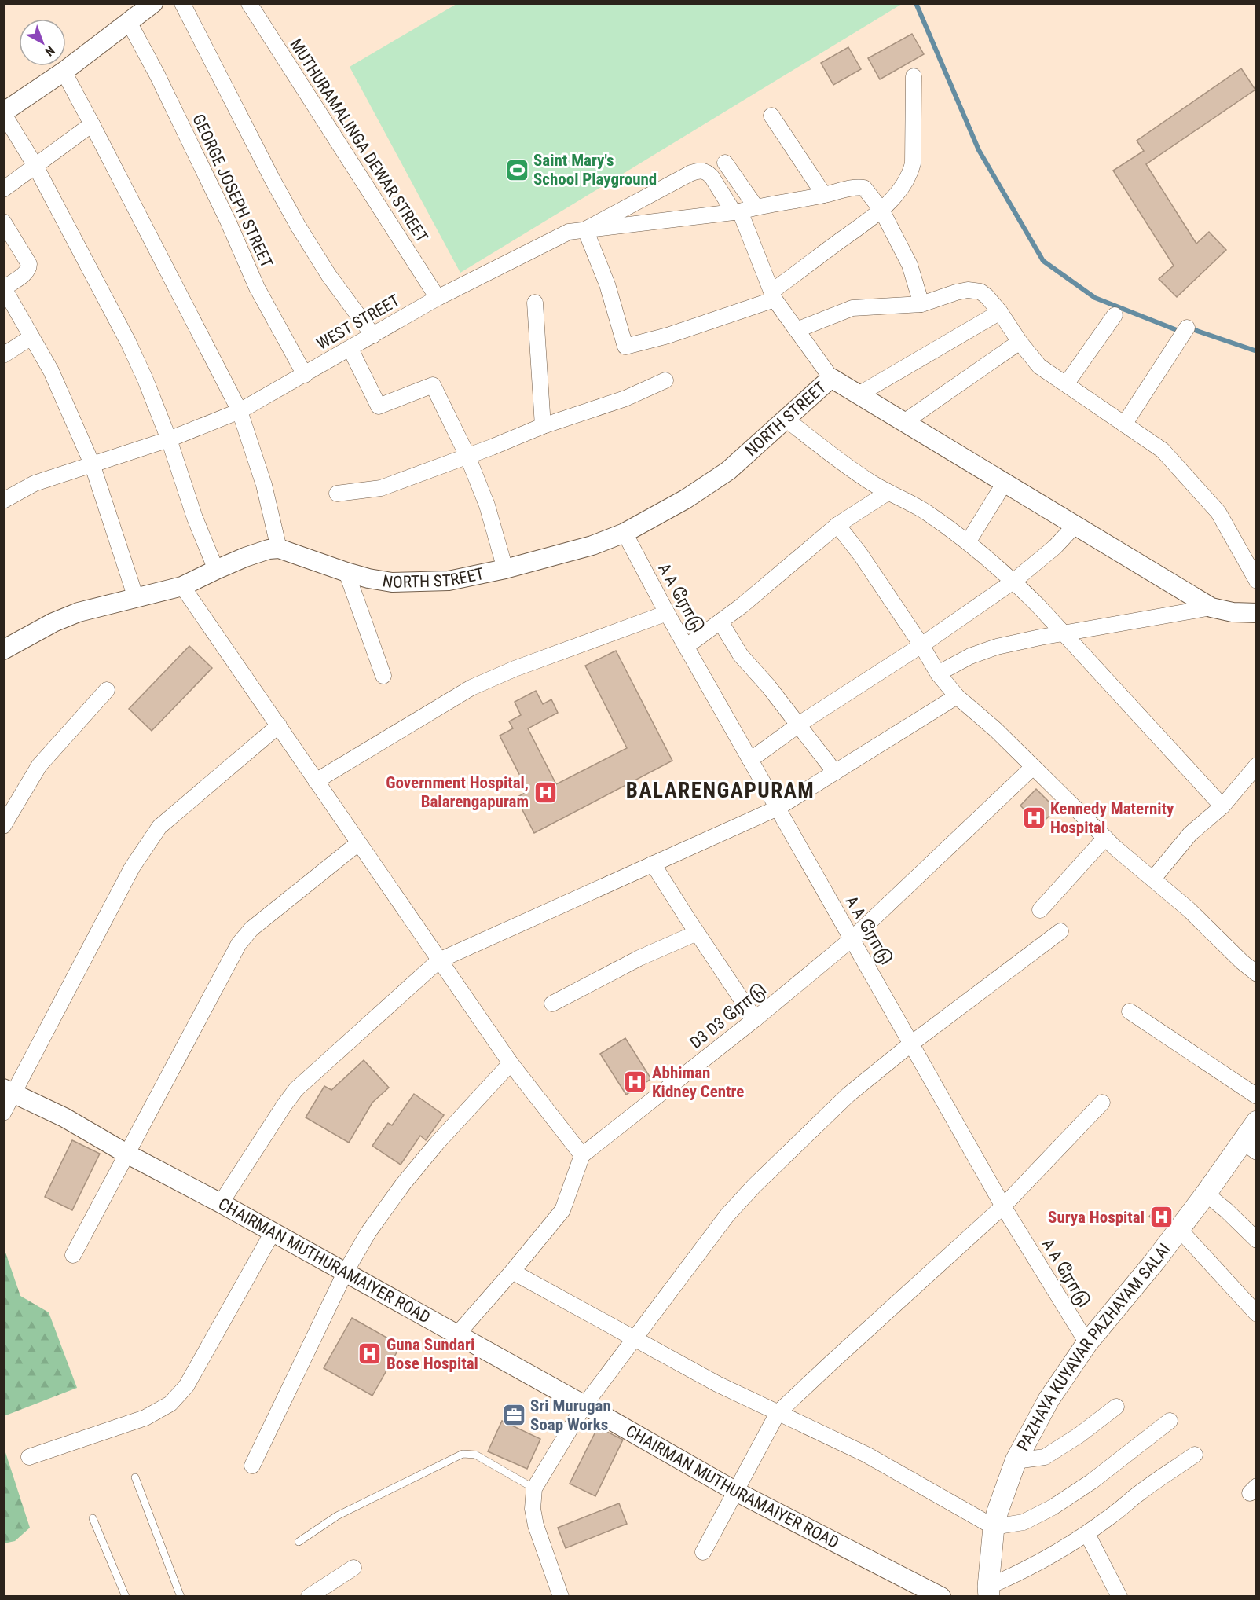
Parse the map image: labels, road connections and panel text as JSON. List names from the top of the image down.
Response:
{
  "streets": {
    "main road": ["PAZHAYA KUYAVAR PAZHAYAM SALAI"],
    "street": [
      "MUTHURAMALINGA DEWAR STREET",
      "GEORGE JOSEPH STREET",
      "WEST STREET",
      "NORTH STREET",
      "A A ரோடு",
      "D3 D3 ரோடு",
      "CHAIRMAN MUTHURAMAIYER ROAD"
    ]
  },
  "crossings": [
    ["MUTHURAMALINGA DEWAR STREET", "WEST STREET"],
    ["GEORGE JOSEPH STREET", "WEST STREET"],
    ["NORTH STREET", "A A ரோடு"],
    ["A A ரோடு", "D3 D3 ரோடு"],
    ["A A ரோடு", "PAZHAYA KUYAVAR PAZHAYAM SALAI"]
  ],
  "districts": ["BALARENGAPURAM"],
  "places": {
    "sports": ["Saint Mary's School Playground"],
    "hospital": [
      "Government Hospital, Balarengapuram",
      "Kennedy Maternity Hospital",
      "Abhiman Kidney Centre",
      "Surya Hospital",
      "Guna Sundari Bose Hospital"
    ],
    "office": ["Sri Murugan Soap Works"]
  },
  "north": "bottom right"
}
